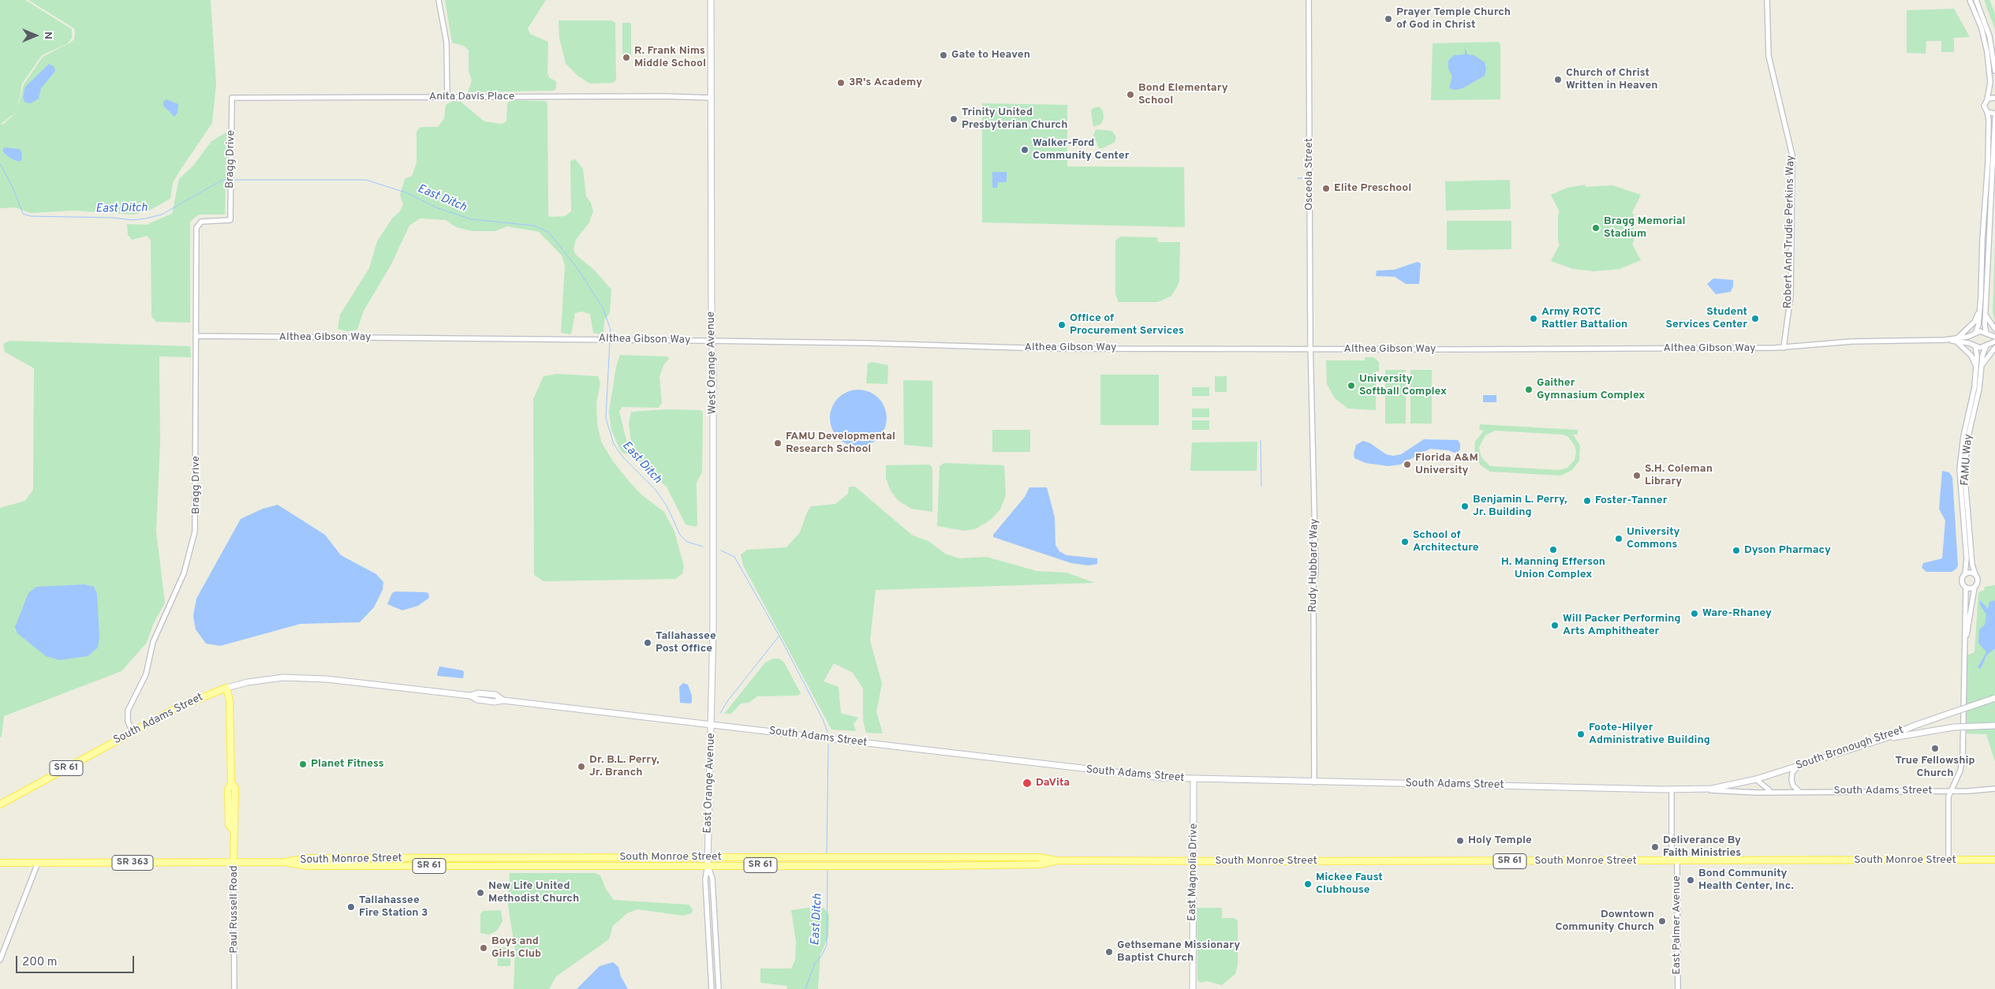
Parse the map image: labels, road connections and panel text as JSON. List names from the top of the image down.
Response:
{
  "streets": {
    "main road": [
      "West Orange Avenue",
      "South Adams Street",
      "South Bronough Street",
      "SR 61",
      "East Orange Avenue",
      "South Monroe Street",
      "SR 363",
      "East Magnolia Drive",
      "Paul Russell Road"
    ],
    "street": [
      "Anita Davis Place",
      "Bragg Drive",
      "Osceola Street",
      "Robert And Trudie Perkins Way",
      "Althea Gibson Way",
      "FAMU Way",
      "Rudy Hubbard Way",
      "East Palmer Avenue"
    ]
  },
  "crossings": [
    ["Anita Davis Place", "Bragg Drive"],
    ["Anita Davis Place", "West Orange Avenue"],
    ["Bragg Drive", "Althea Gibson Way"],
    ["Bragg Drive", "South Adams Street"],
    ["Osceola Street", "Althea Gibson Way"],
    ["Osceola Street", "Rudy Hubbard Way"],
    ["Robert And Trudie Perkins Way", "Althea Gibson Way"],
    ["Althea Gibson Way", "West Orange Avenue"],
    ["Althea Gibson Way", "FAMU Way"],
    ["Althea Gibson Way", "Rudy Hubbard Way"],
    ["West Orange Avenue", "South Adams Street"],
    ["West Orange Avenue", "East Orange Avenue"],
    ["FAMU Way", "South Adams Street"],
    ["FAMU Way", "South Monroe Street"],
    ["Rudy Hubbard Way", "South Adams Street"],
    ["South Adams Street", "South Bronough Street"],
    ["South Adams Street", "East Orange Avenue"],
    ["South Adams Street", "East Magnolia Drive"],
    ["South Adams Street", "Paul Russell Road"],
    ["South Adams Street", "East Palmer Avenue"],
    ["East Orange Avenue", "South Monroe Street"],
    ["South Monroe Street", "East Magnolia Drive"],
    ["South Monroe Street", "Paul Russell Road"],
    ["South Monroe Street", "East Palmer Avenue"]
  ],
  "water": ["East Ditch"],
  "places": [
    "Prayer Temple Church of God in Christ",
    "Gate to Heaven",
    "R. Frank Nims Middle School",
    "Church of Christ Written in Heaven",
    "3R's Academy",
    "Bond Elementary School",
    "Trinity United Presbyterian Church",
    "Walker-Ford Community Center",
    "Elite Preschool",
    "Bragg Memorial Stadium",
    "Army ROTC Rattler Battalion",
    "Student Services Center",
    "Office of Procurement Services",
    "University Softball Complex",
    "Gaither Gymnasium Complex",
    "FAMU Developmental Research School",
    "Florida A&M University",
    "S.H. Coleman Library",
    "Foster-Tanner",
    "Benjamin L. Perry, Jr. Building",
    "University Commons",
    "School of Architecture",
    "H. Manning Efferson Union Complex",
    "Dyson Pharmacy",
    "Ware-Rhaney",
    "Will Packer Performing Arts Amphitheater",
    "Tallahassee Post Office",
    "Foote-Hilyer Administrative Building",
    "True Fellowship Church",
    "Planet Fitness",
    "Dr. B.L. Perry, Jr. Branch",
    "DaVita",
    "Holy Temple",
    "Deliverance By Faith Ministries",
    "Bond Community Health Center, Inc.",
    "Mickee Faust Clubhouse",
    "New Life United Methodist Church",
    "Tallahassee Fire Station 3",
    "Downtown Community Church",
    "Boys and Girls Club",
    "Gethsemane Missionary Baptist Church"
  ],
  "scale_bar": "200 m",
  "north": "right"
}
